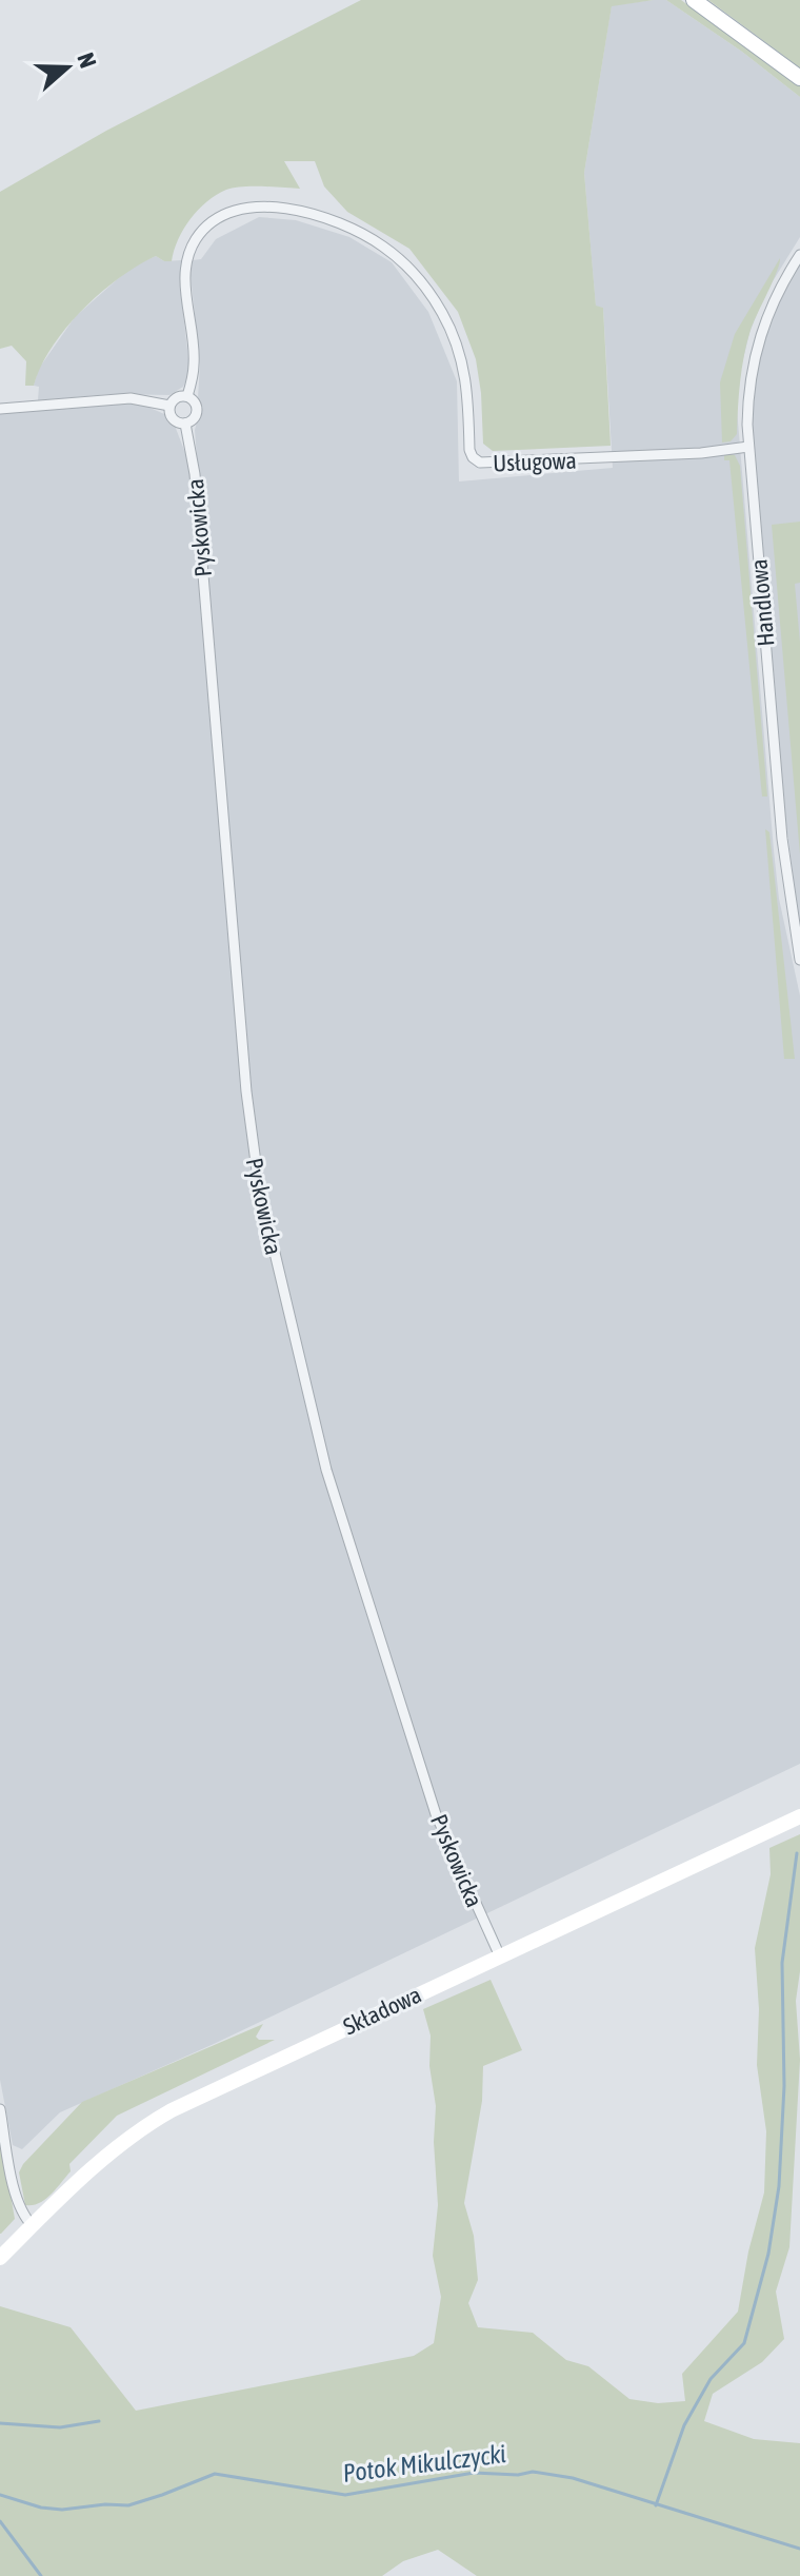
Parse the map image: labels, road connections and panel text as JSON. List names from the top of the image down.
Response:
{
  "streets": {
    "main road": ["Składowa"],
    "street": ["Usługowa", "Pyskowicka", "Handlowa"]
  },
  "crossings": [
    ["Usługowa", "Pyskowicka"],
    ["Usługowa", "Handlowa"],
    ["Pyskowicka", "Składowa"]
  ],
  "water": ["Potok Mikulczycki"],
  "north": "right"
}
